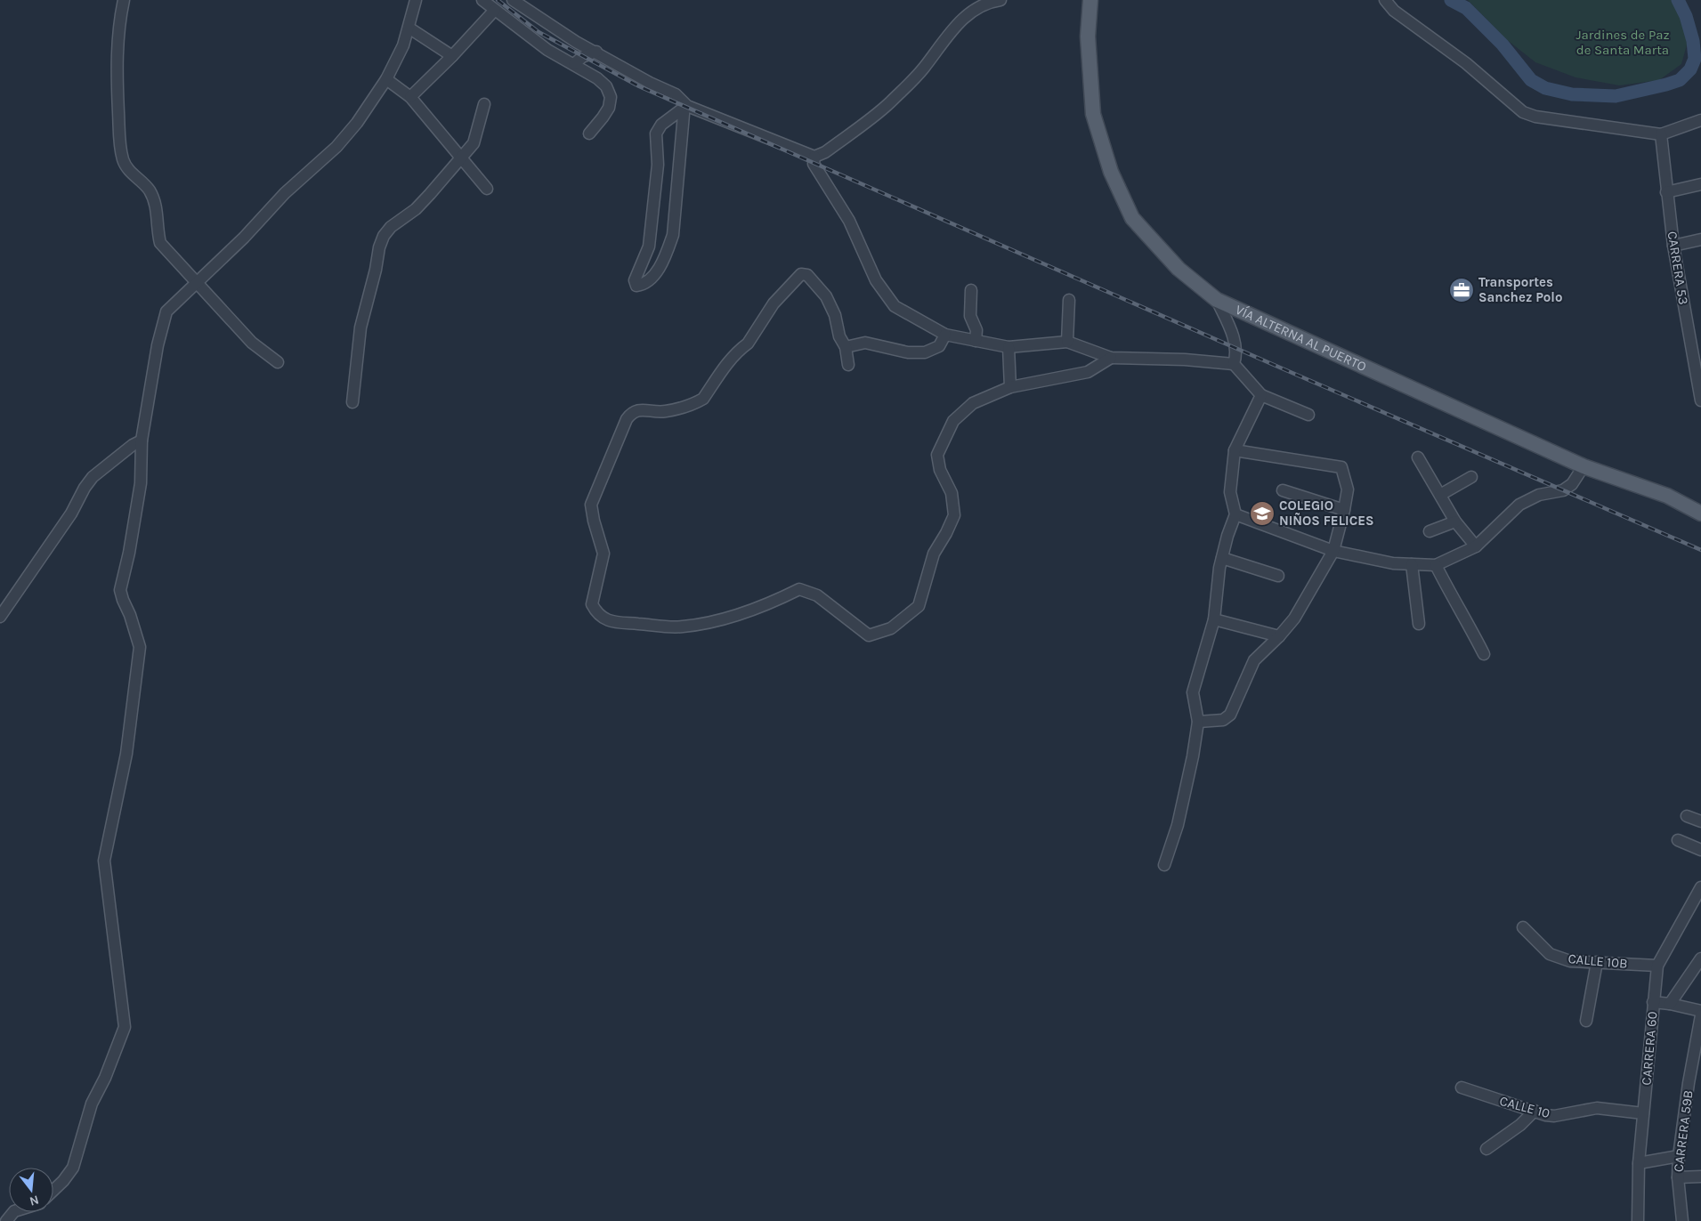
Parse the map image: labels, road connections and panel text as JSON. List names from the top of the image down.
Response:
{
  "streets": {
    "main road": ["VÍA ALTERNA AL PUERTO"],
    "street": [
      "CARRERA 53",
      "CALLE 10B",
      "CARRERA 60",
      "CALLE 10",
      "CARRERA 59B"
    ]
  },
  "crossings": [
    ["CALLE 10B", "CARRERA 60"],
    ["CARRERA 60", "CALLE 10"]
  ],
  "parks": ["Jardines de Paz de Santa Marta"],
  "places": {
    "office": ["Transportes Sanchez Polo"],
    "school or university": ["COLEGIO NIÑOS FELICES"]
  },
  "north": "bottom"
}
